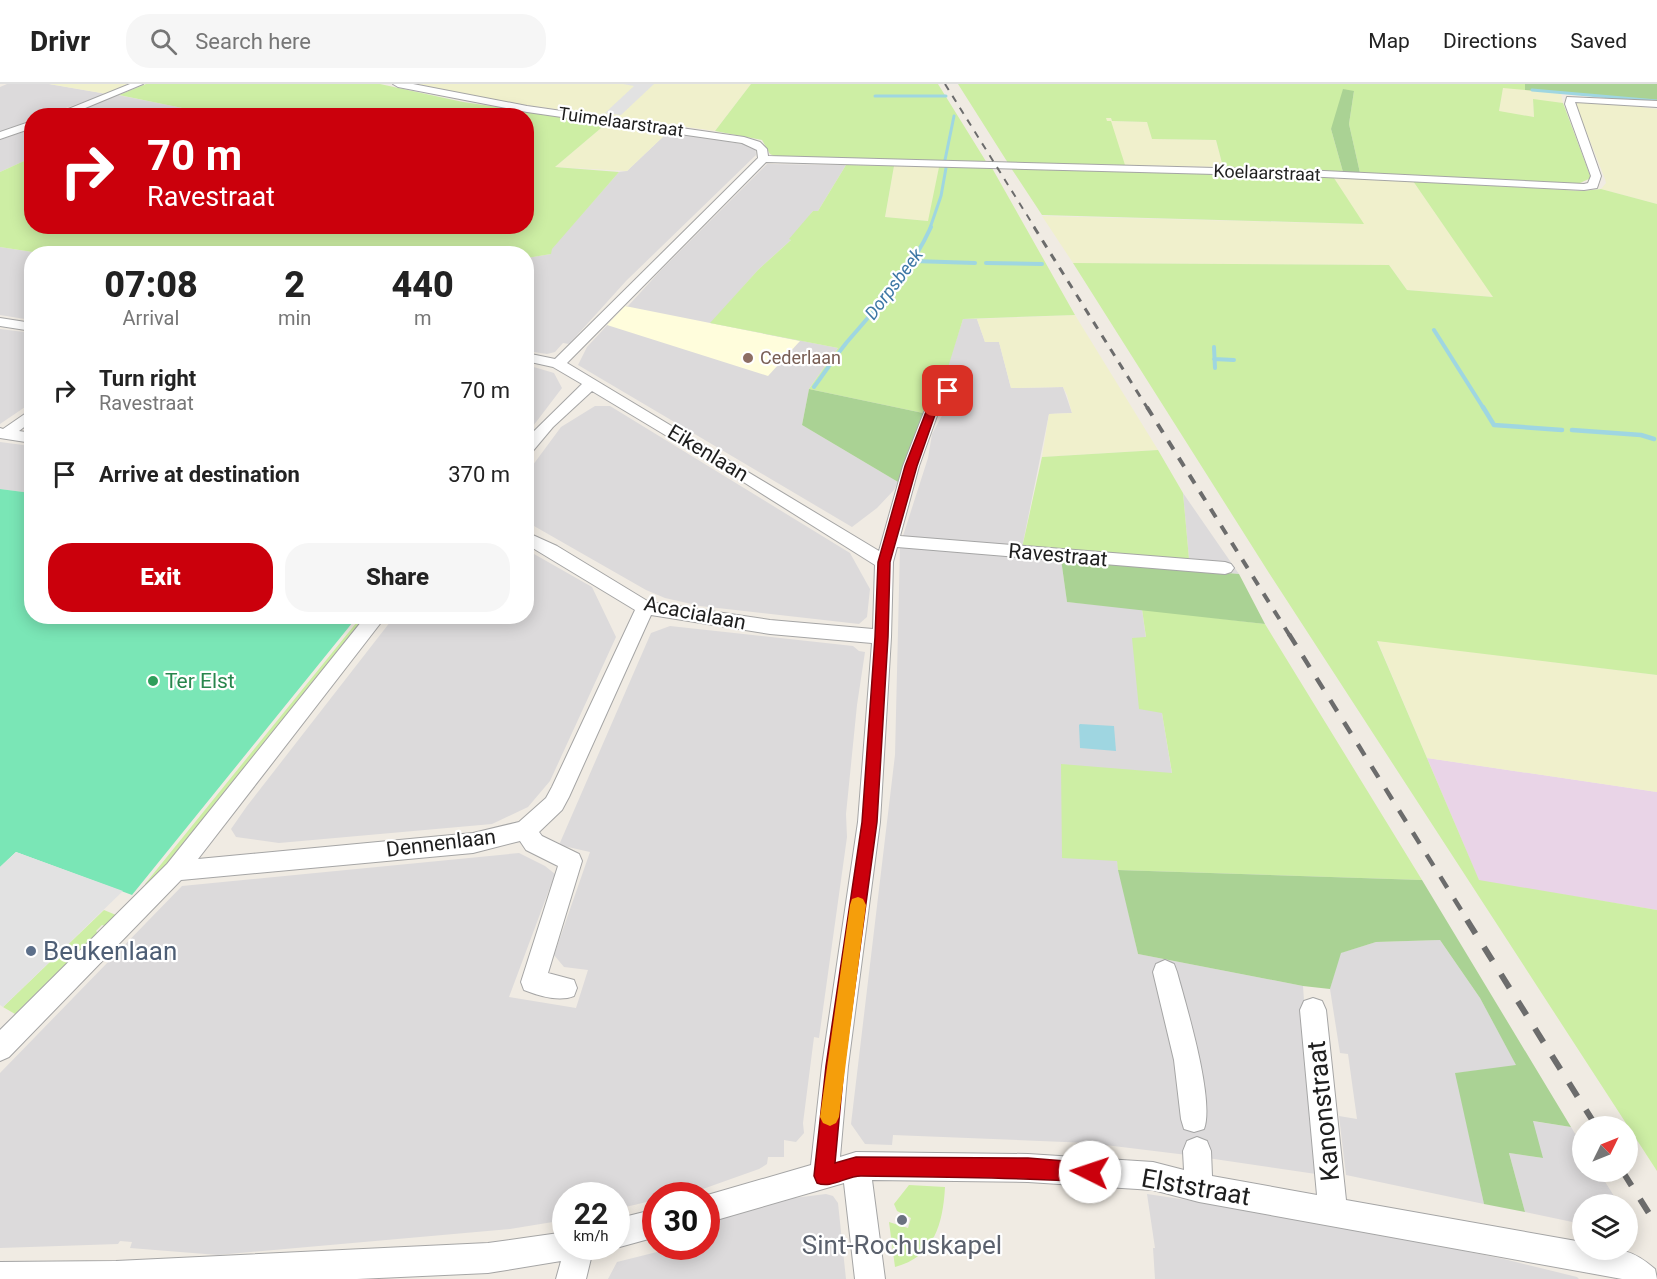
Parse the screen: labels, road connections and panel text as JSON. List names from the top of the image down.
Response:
{
  "streets": {
    "street": [
      "Tuimelaarstraat",
      "Koelaarstraat",
      "Eikenlaan",
      "Ravestraat",
      "Acacialaan",
      "Dennenlaan",
      "Kanonstraat",
      "Elststraat"
    ]
  },
  "crossings": [
    ["Tuimelaarstraat", "Koelaarstraat"],
    ["Eikenlaan", "Ravestraat"],
    ["Acacialaan", "Dennenlaan"],
    ["Kanonstraat", "Elststraat"]
  ],
  "water": ["Dorpsbeek"],
  "places": [
    "Cederlaan",
    "Ter Elst",
    "Beukenlaan",
    "Sint-Rochuskapel"
  ],
  "north": "top right",
  "page": {
    "header": "Drivr",
    "search": "Search here",
    "nav": ["Map", "Directions", "Saved"],
    "turn": ["70 m", "Ravestraat"],
    "eta": [
      "07:08",
      "Arrival",
      "2",
      "min",
      "440",
      "m"
    ],
    "list": [
      {
        "name": "Turn right",
        "note": "Ravestraat",
        "value": "70 m"
      },
      {
        "name": "Arrive at destination",
        "value": "370 m"
      }
    ],
    "buttons": ["Exit", "Share"],
    "speed": "22 km/h",
    "limit": "30"
  }
}
